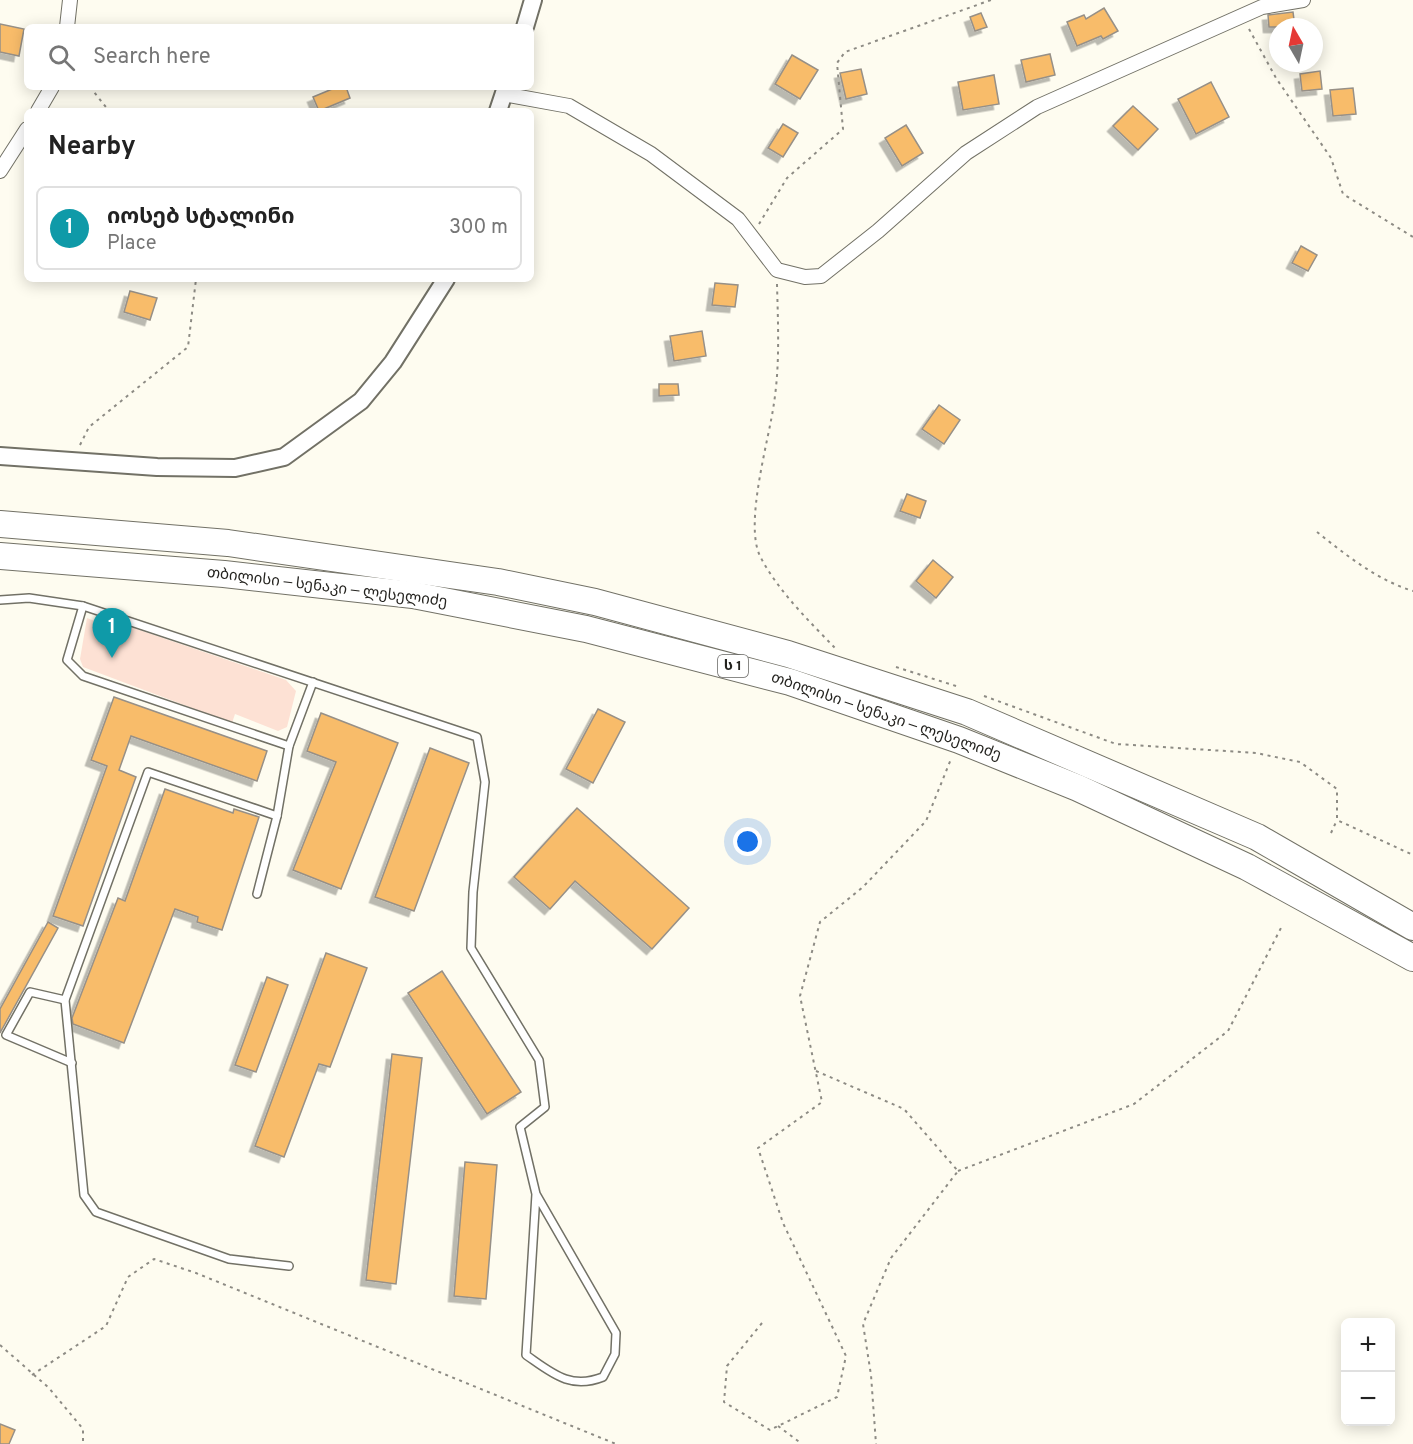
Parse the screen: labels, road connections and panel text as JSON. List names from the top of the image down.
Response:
{
  "streets": {
    "highway": ["თბილისი — სენაკი — ლესელიძე", "ს 1"]
  },
  "north": "top",
  "page": {
    "search": "Search here",
    "heading": "Nearby",
    "list": [
      {
        "mark": "1",
        "name": "იოსებ სტალინი",
        "note": "Place",
        "value": "300 m"
      }
    ],
    "pins": "1",
    "map_buttons": ["+", "−"]
  }
}
